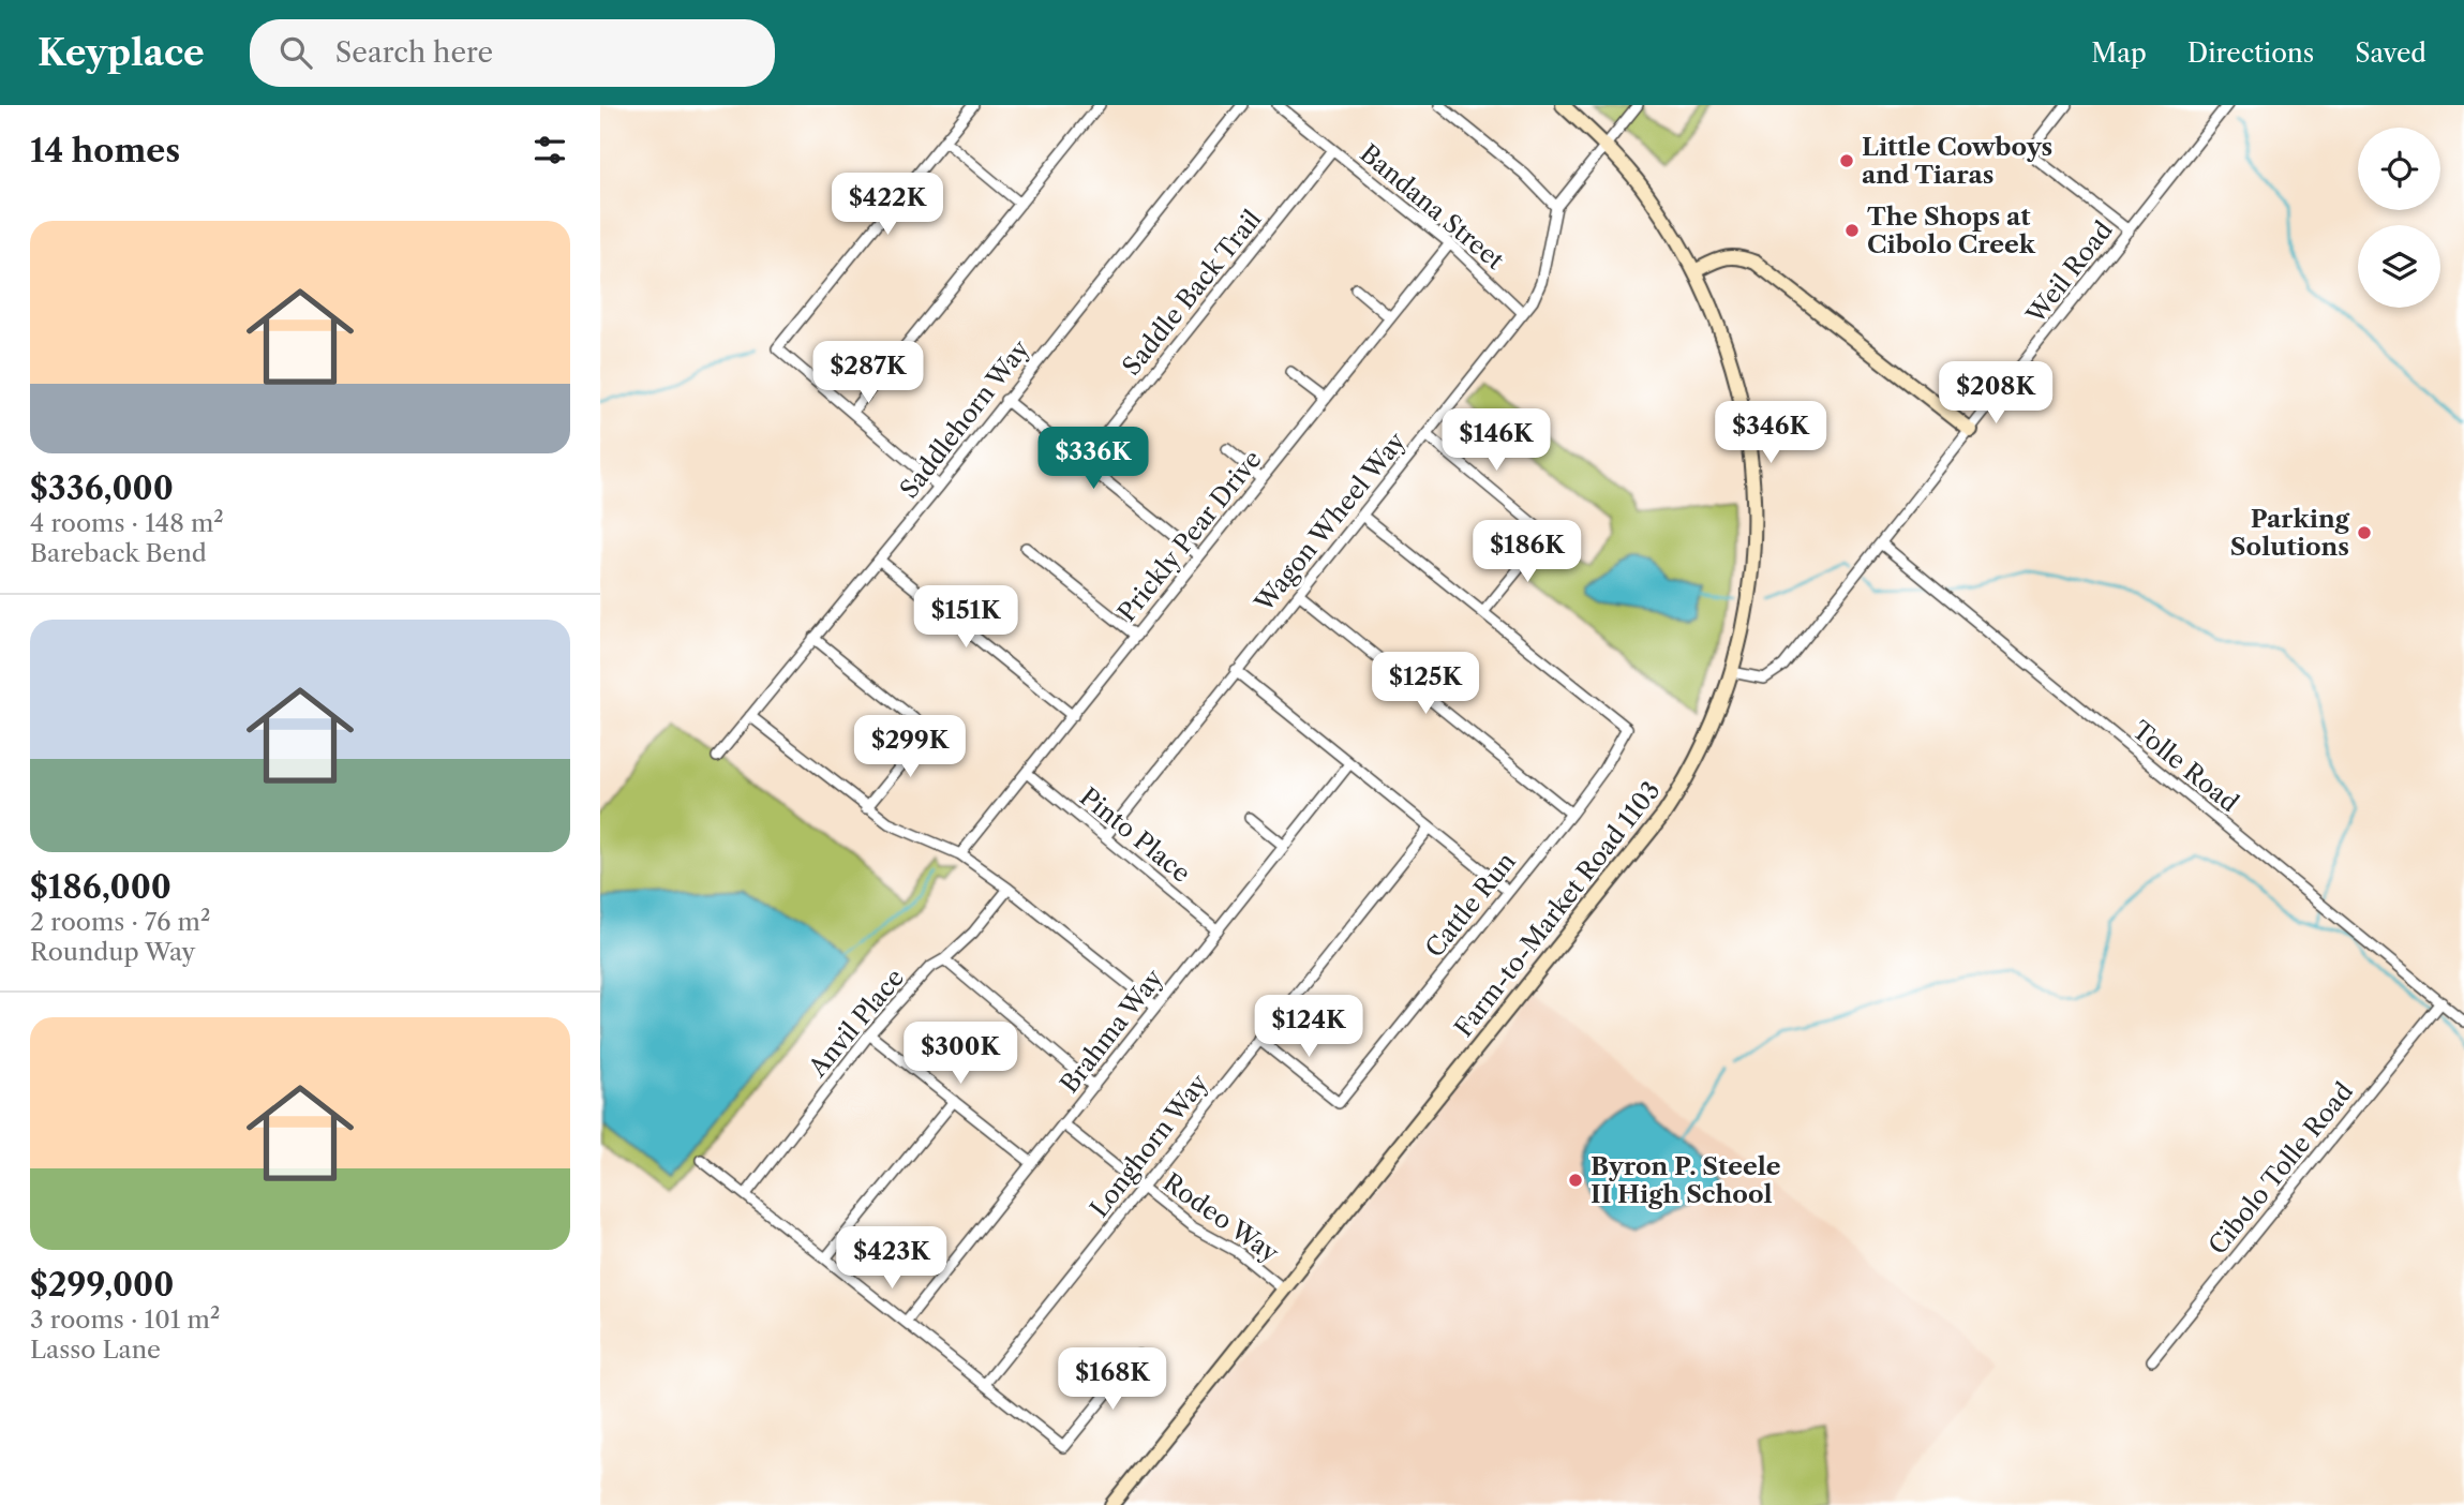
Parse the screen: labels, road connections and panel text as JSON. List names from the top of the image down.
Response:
{
  "streets": {
    "main road": ["Farm-to-Market Road 1103"],
    "street": [
      "Bandana Street",
      "Weil Road",
      "Saddle Back Trail",
      "Saddlehorn Way",
      "Wagon Wheel Way",
      "Prickly Pear Drive",
      "Tolle Road",
      "Pinto Place",
      "Cattle Run",
      "Anvil Place",
      "Brahma Way",
      "Longhorn Way",
      "Cibolo Tolle Road",
      "Rodeo Way"
    ]
  },
  "crossings": [
    ["Bandana Street", "Saddle Back Trail"],
    ["Bandana Street", "Wagon Wheel Way"],
    ["Bandana Street", "Prickly Pear Drive"],
    ["Weil Road", "Tolle Road"],
    ["Weil Road", "Farm-to-Market Road 1103"],
    ["Wagon Wheel Way", "Pinto Place"],
    ["Wagon Wheel Way", "Farm-to-Market Road 1103"],
    ["Prickly Pear Drive", "Pinto Place"],
    ["Tolle Road", "Cibolo Tolle Road"],
    ["Pinto Place", "Brahma Way"],
    ["Cattle Run", "Longhorn Way"],
    ["Farm-to-Market Road 1103", "Rodeo Way"],
    ["Brahma Way", "Rodeo Way"],
    ["Longhorn Way", "Rodeo Way"]
  ],
  "places": [
    "Little Cowboys and Tiaras",
    "The Shops at Cibolo Creek",
    "Parking Solutions",
    "Byron P. Steele II High School"
  ],
  "page": {
    "header": "Keyplace",
    "search": "Search here",
    "nav": ["Map", "Directions", "Saved"],
    "heading": "14 homes",
    "price": [
      "$422K",
      "$287K",
      "$208K",
      "$346K",
      "$146K",
      "$336K",
      "$186K",
      "$151K",
      "$125K",
      "$299K",
      "$124K",
      "$300K",
      "$423K",
      "$168K"
    ],
    "list": [
      {
        "name": "$336,000",
        "note": "4 rooms · 148 m² · Bareback Bend"
      },
      {
        "name": "$186,000",
        "note": "2 rooms · 76 m² · Roundup Way"
      },
      {
        "name": "$299,000",
        "note": "3 rooms · 101 m² · Lasso Lane"
      }
    ]
  }
}
